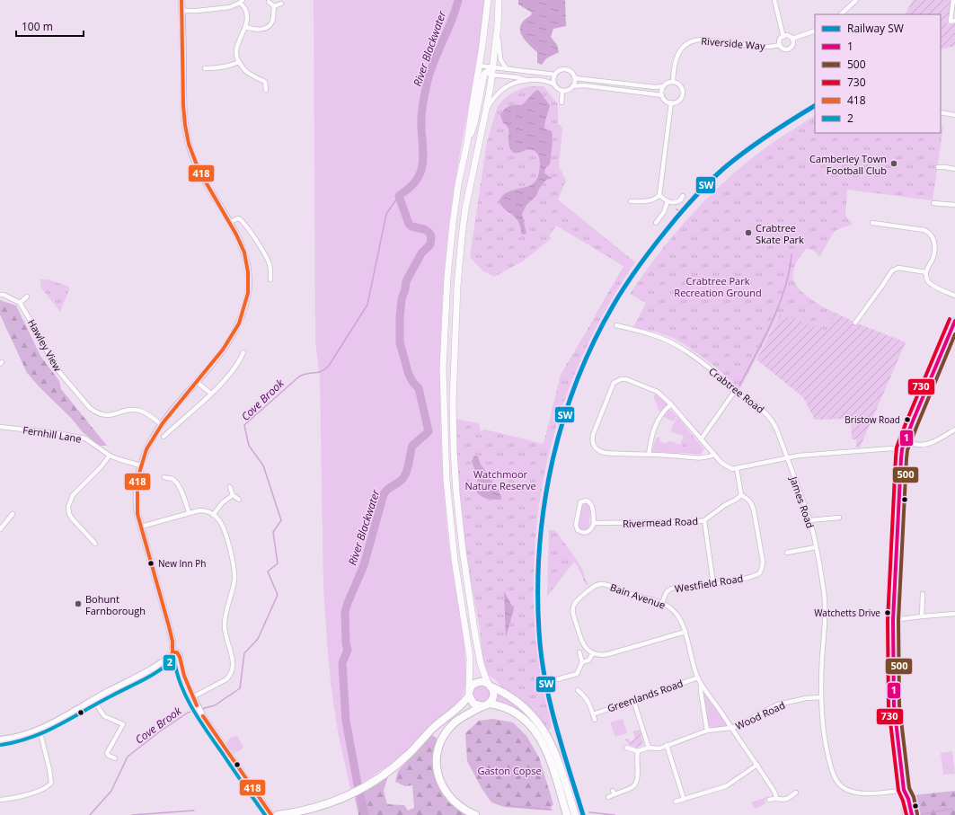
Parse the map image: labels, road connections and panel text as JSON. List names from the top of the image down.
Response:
{
  "streets": {
    "street": [
      "Riverside Way",
      "Hawley View",
      "Crabtree Road",
      "Fernhill Lane",
      "James Road",
      "Rivermead Road",
      "Westfield Road",
      "Bain Avenue",
      "Greenlands Road",
      "Wood Road"
    ]
  },
  "crossings": [
    ["Crabtree Road", "James Road"],
    ["James Road", "Wood Road"],
    ["Rivermead Road", "Westfield Road"],
    ["Westfield Road", "Bain Avenue"],
    ["Bain Avenue", "Greenlands Road"],
    ["Bain Avenue", "Wood Road"]
  ],
  "water": ["River Blackwater", "Cove Brook"],
  "parks": ["Crabtree Park Recreation Ground", "Watchmoor Nature Reserve", "Gaston Copse"],
  "places": [
    "Camberley Town Football Club",
    "Crabtree Skate Park",
    "Bristow Road",
    "New Inn Ph",
    "Bohunt Farnborough",
    "Watchetts Drive"
  ],
  "lines": [
    "transit line 418",
    "rail line SW",
    "transit line 730",
    "transit line 1",
    "transit line 500",
    "transit line 2"
  ],
  "legend": [
    "Railway SW",
    "1",
    "500",
    "730",
    "418",
    "2"
  ],
  "scale_bar": "100 m"
}
